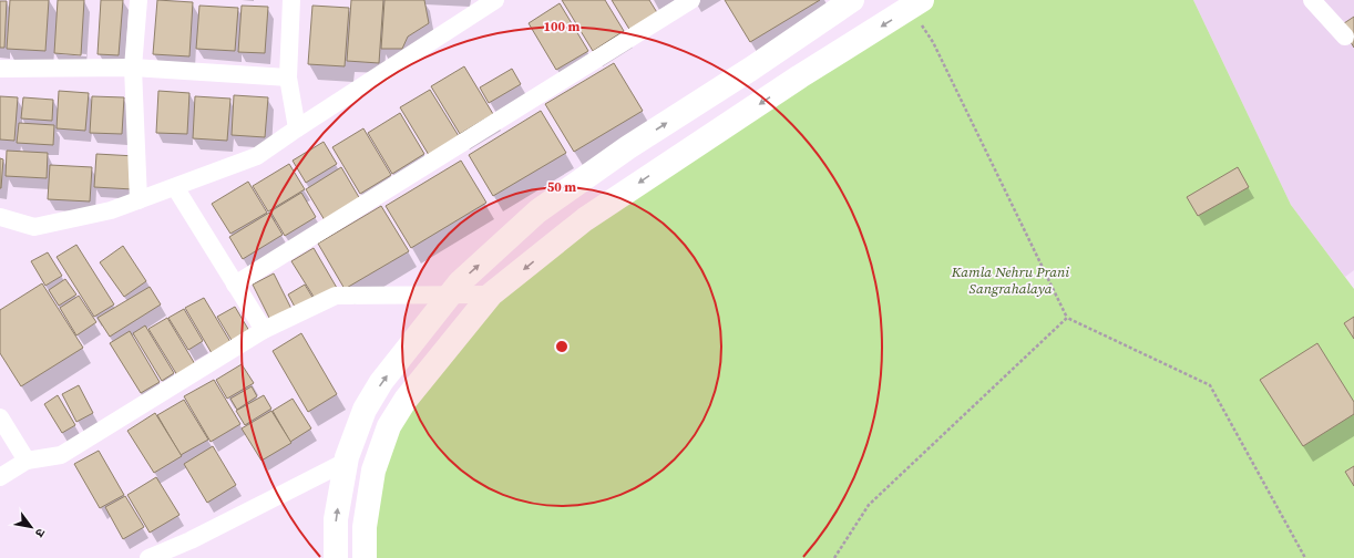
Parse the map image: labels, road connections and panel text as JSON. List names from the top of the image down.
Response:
{
  "parks": ["Kamla Nehru Prani Sangrahalaya"],
  "north": "bottom right",
  "rings": ["100 m", "50 m"]
}
